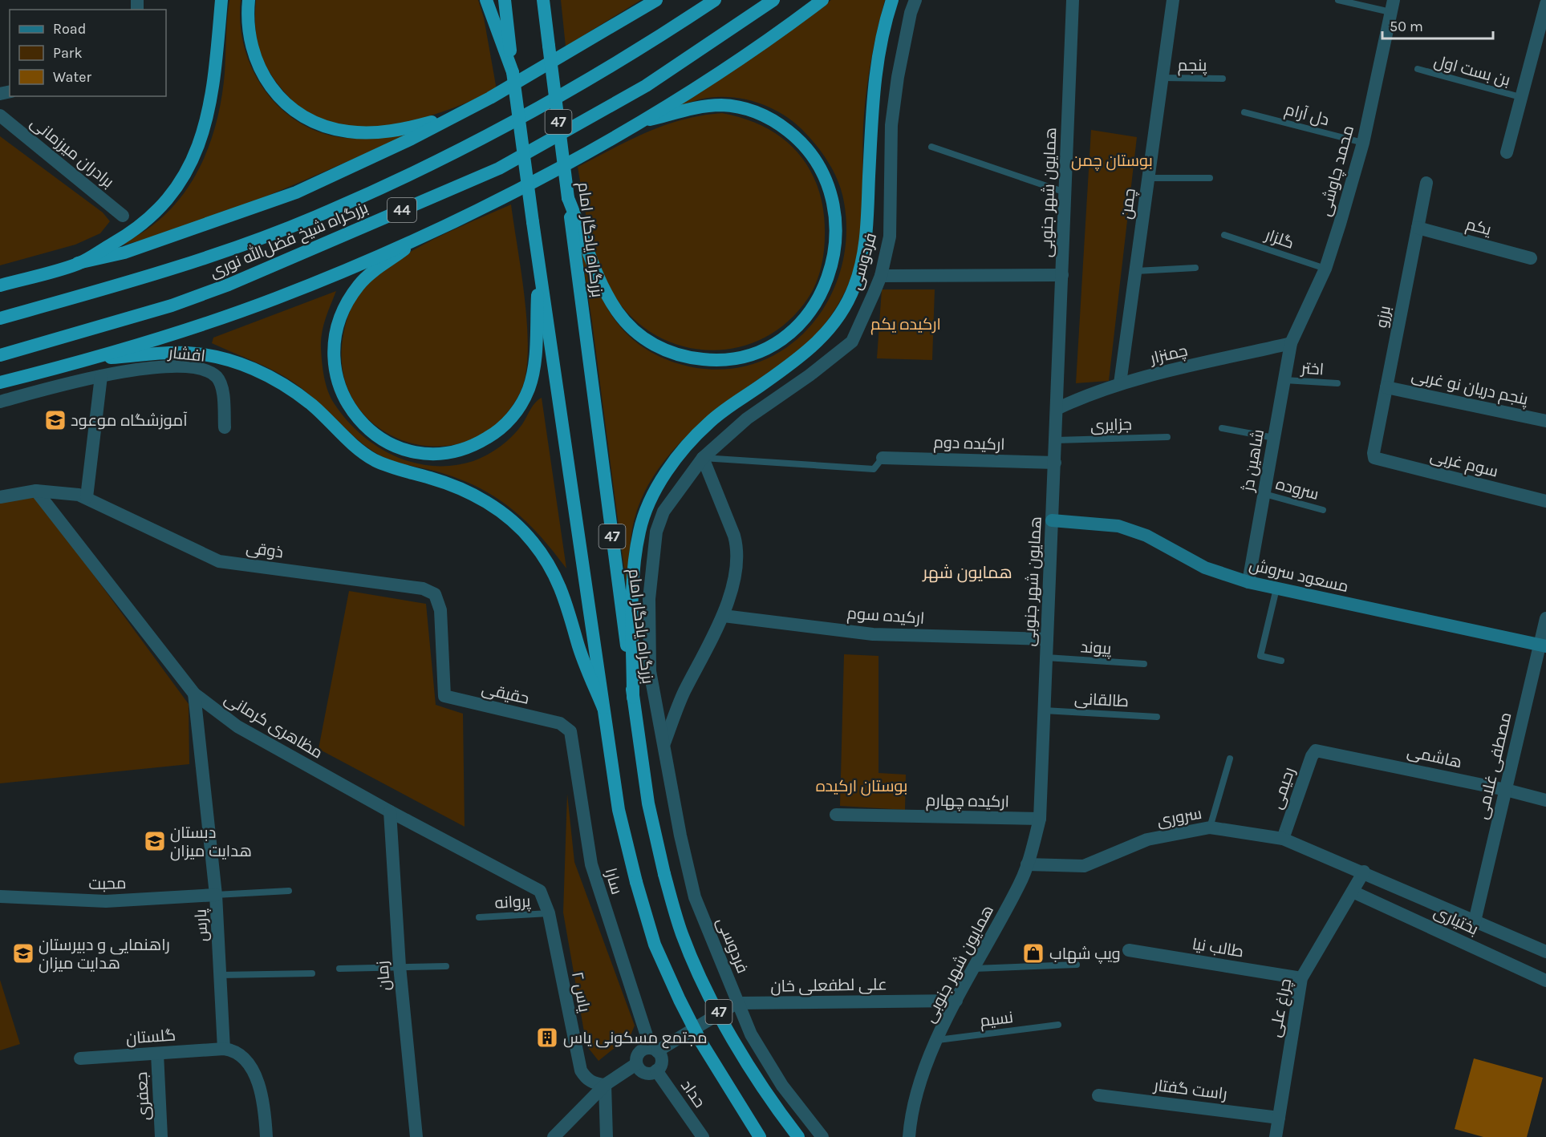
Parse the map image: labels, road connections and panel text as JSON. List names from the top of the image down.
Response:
{
  "streets": {
    "highway": [
      "47",
      "44",
      "بزرگراه شیخ فضل‌الله نوری",
      "بزرگراه یادگار امام"
    ],
    "main road": ["مسعود سروش"],
    "street": [
      "برادران میرزمانی",
      "محمد چاوشی",
      "همایون‌ شهر جنوبی",
      "چمن",
      "یکم",
      "فردوسی",
      "برزو",
      "افشار",
      "چمنزار",
      "پنجم دریان‌ نو غربی",
      "ارکیده دوم",
      "شاهین دژ",
      "سوم غربی",
      "ذوقی",
      "ارکیده سوم",
      "حقیقی",
      "مظاهری کرمانی",
      "هاشمی",
      "مصطفی غلامی",
      "رحیمی",
      "ارکیده چهارم",
      "سروری",
      "سارا",
      "محبت",
      "بختیاری",
      "پارس",
      "طالب‌ نیا",
      "زمان",
      "علی لطفعلی خان",
      "یاس ۲",
      "چراغ‌ علی",
      "گلستان",
      "راست گفتار",
      "حداد",
      "جعفری"
    ],
    "lane": [
      "پنجم",
      "بن بست اول",
      "دل‌ آرام",
      "گلزار",
      "اختر",
      "جزایری",
      "سروده",
      "پیوند",
      "طالقانی",
      "پروانه",
      "نسیم"
    ]
  },
  "crossings": [
    ["پنجم", "چمن"],
    ["دل‌ آرام", "محمد چاوشی"],
    ["محمد چاوشی", "گلزار"],
    ["محمد چاوشی", "چمنزار"],
    ["محمد چاوشی", "شاهین دژ"],
    ["همایون‌ شهر جنوبی", "چمنزار"],
    ["همایون‌ شهر جنوبی", "جزایری"],
    ["همایون‌ شهر جنوبی", "ارکیده دوم"],
    ["همایون‌ شهر جنوبی", "مسعود سروش"],
    ["همایون‌ شهر جنوبی", "ارکیده سوم"],
    ["همایون‌ شهر جنوبی", "پیوند"],
    ["همایون‌ شهر جنوبی", "طالقانی"],
    ["همایون‌ شهر جنوبی", "ارکیده چهارم"],
    ["همایون‌ شهر جنوبی", "سروری"],
    ["همایون‌ شهر جنوبی", "علی لطفعلی خان"],
    ["همایون‌ شهر جنوبی", "نسیم"],
    ["چمن", "چمنزار"],
    ["یکم", "برزو"],
    ["فردوسی", "علی لطفعلی خان"],
    ["برزو", "پنجم دریان‌ نو غربی"],
    ["برزو", "سوم غربی"],
    ["چمنزار", "شاهین دژ"],
    ["اختر", "شاهین دژ"],
    ["شاهین دژ", "سروده"],
    ["شاهین دژ", "مسعود سروش"],
    ["ذوقی", "حقیقی"],
    ["ذوقی", "مظاهری کرمانی"],
    ["مسعود سروش", "مصطفی غلامی"],
    ["حقیقی", "سارا"],
    ["مظاهری کرمانی", "پارس"],
    ["مظاهری کرمانی", "زمان"],
    ["مظاهری کرمانی", "یاس ۲"],
    ["هاشمی", "مصطفی غلامی"],
    ["هاشمی", "رحیمی"],
    ["مصطفی غلامی", "بختیاری"],
    ["رحیمی", "سروری"],
    ["سروری", "بختیاری"],
    ["سروری", "چراغ‌ علی"],
    ["سارا", "حداد"],
    ["محبت", "پارس"],
    ["پروانه", "یاس ۲"],
    ["بختیاری", "چراغ‌ علی"],
    ["پارس", "گلستان"],
    ["طالب‌ نیا", "چراغ‌ علی"],
    ["چراغ‌ علی", "راست گفتار"],
    ["گلستان", "جعفری"]
  ],
  "districts": ["همایون شهر"],
  "parks": ["بوستان چمن", "ارکیده یکم", "بوستان ارکیده"],
  "places": {
    "school or university": ["آموزشگاه موعود", "دبستان هدایت میزان", "راهنمایی و دبیرستان هدایت میزان"],
    "shop": ["ویپ شهاب"],
    "building": ["مجتمع مسکونی یاس"]
  },
  "legend": ["Road", "Park", "Water"],
  "scale_bar": "50 m"
}
